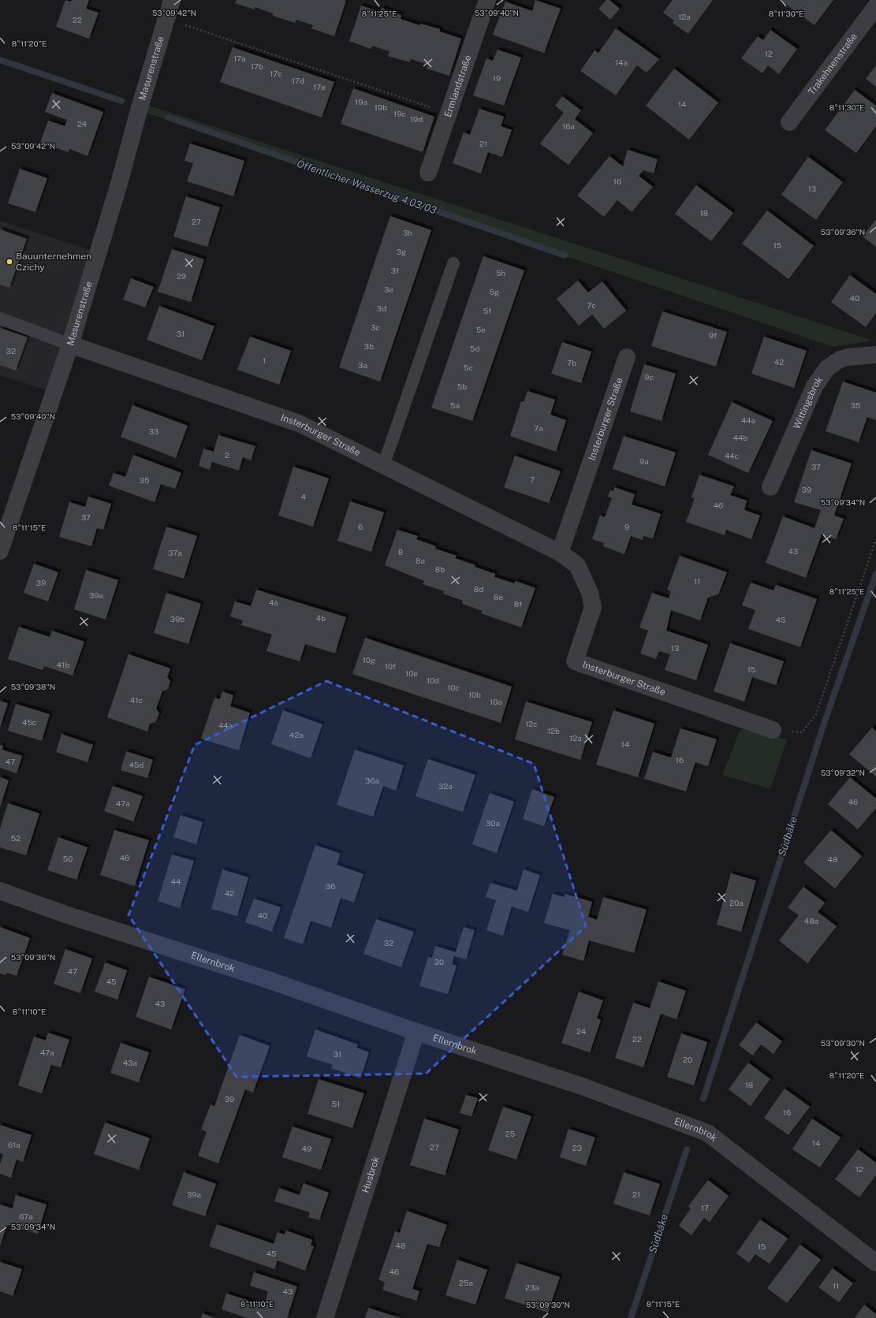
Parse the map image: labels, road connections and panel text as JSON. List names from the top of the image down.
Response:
{
  "streets": {
    "street": [
      "Trakehnenstraße",
      "Masurenstraße",
      "Ermlandstraße",
      "Wittingsbrok",
      "Insterburger Straße",
      "Ellernbrok",
      "Husbrok"
    ]
  },
  "crossings": [
    ["Masurenstraße", "Insterburger Straße"],
    ["Ellernbrok", "Husbrok"]
  ],
  "water": ["Öffentlicher Wasserzug 4.03/03", "Südbäke"],
  "places": ["Bauunternehmen Czichy"],
  "house_numbers": [
    "12a",
    "22",
    "12",
    "17a",
    "14a",
    "17b",
    "17c",
    "19",
    "17d",
    "17e",
    "19a",
    "14",
    "19b",
    "19c",
    "19d",
    "24",
    "16a",
    "21",
    "16",
    "13",
    "18",
    "27",
    "3h",
    "15",
    "3g",
    "3f",
    "5h",
    "29",
    "3e",
    "5g",
    "40",
    "7c",
    "3d",
    "5f",
    "3c",
    "5e",
    "31",
    "9f",
    "3b",
    "5d",
    "32",
    "1",
    "42",
    "7b",
    "3a",
    "5c",
    "9c",
    "5b",
    "5a",
    "35",
    "44a",
    "7a",
    "33",
    "44b",
    "2",
    "44c",
    "9a",
    "37",
    "7",
    "35",
    "39",
    "4",
    "46",
    "37",
    "6",
    "9",
    "43",
    "8",
    "37a",
    "8a",
    "8b",
    "11",
    "39",
    "8d",
    "39a",
    "8e",
    "4a",
    "8f",
    "4b",
    "39b",
    "45",
    "13",
    "10g",
    "41b",
    "10f",
    "15",
    "10e",
    "10d",
    "10c",
    "10b",
    "41c",
    "10a",
    "45c",
    "12c",
    "44a",
    "12b",
    "42a",
    "12a",
    "14",
    "16",
    "47",
    "45d",
    "36a",
    "32a",
    "46",
    "47a",
    "30a",
    "52",
    "46",
    "50",
    "48",
    "44",
    "36",
    "42",
    "20a",
    "40",
    "48a",
    "32",
    "30",
    "47",
    "45",
    "43",
    "24",
    "22",
    "47a",
    "31",
    "20",
    "43a",
    "18",
    "39",
    "51",
    "16",
    "25",
    "14",
    "61a",
    "27",
    "23",
    "49",
    "12",
    "39a",
    "21",
    "17",
    "67a",
    "48",
    "15",
    "45",
    "46",
    "25a",
    "11",
    "23a",
    "43"
  ],
  "coordinates": [
    "53°09'42\"N",
    "53°09'40\"N",
    "8°11'30\"E",
    "8°11'25\"E",
    "8°11'20\"E",
    "53°09'36\"N",
    "53°09'34\"N",
    "8°11'15\"E",
    "53°09'38\"N",
    "53°09'32\"N",
    "8°11'10\"E",
    "53°09'30\"N"
  ]
}
